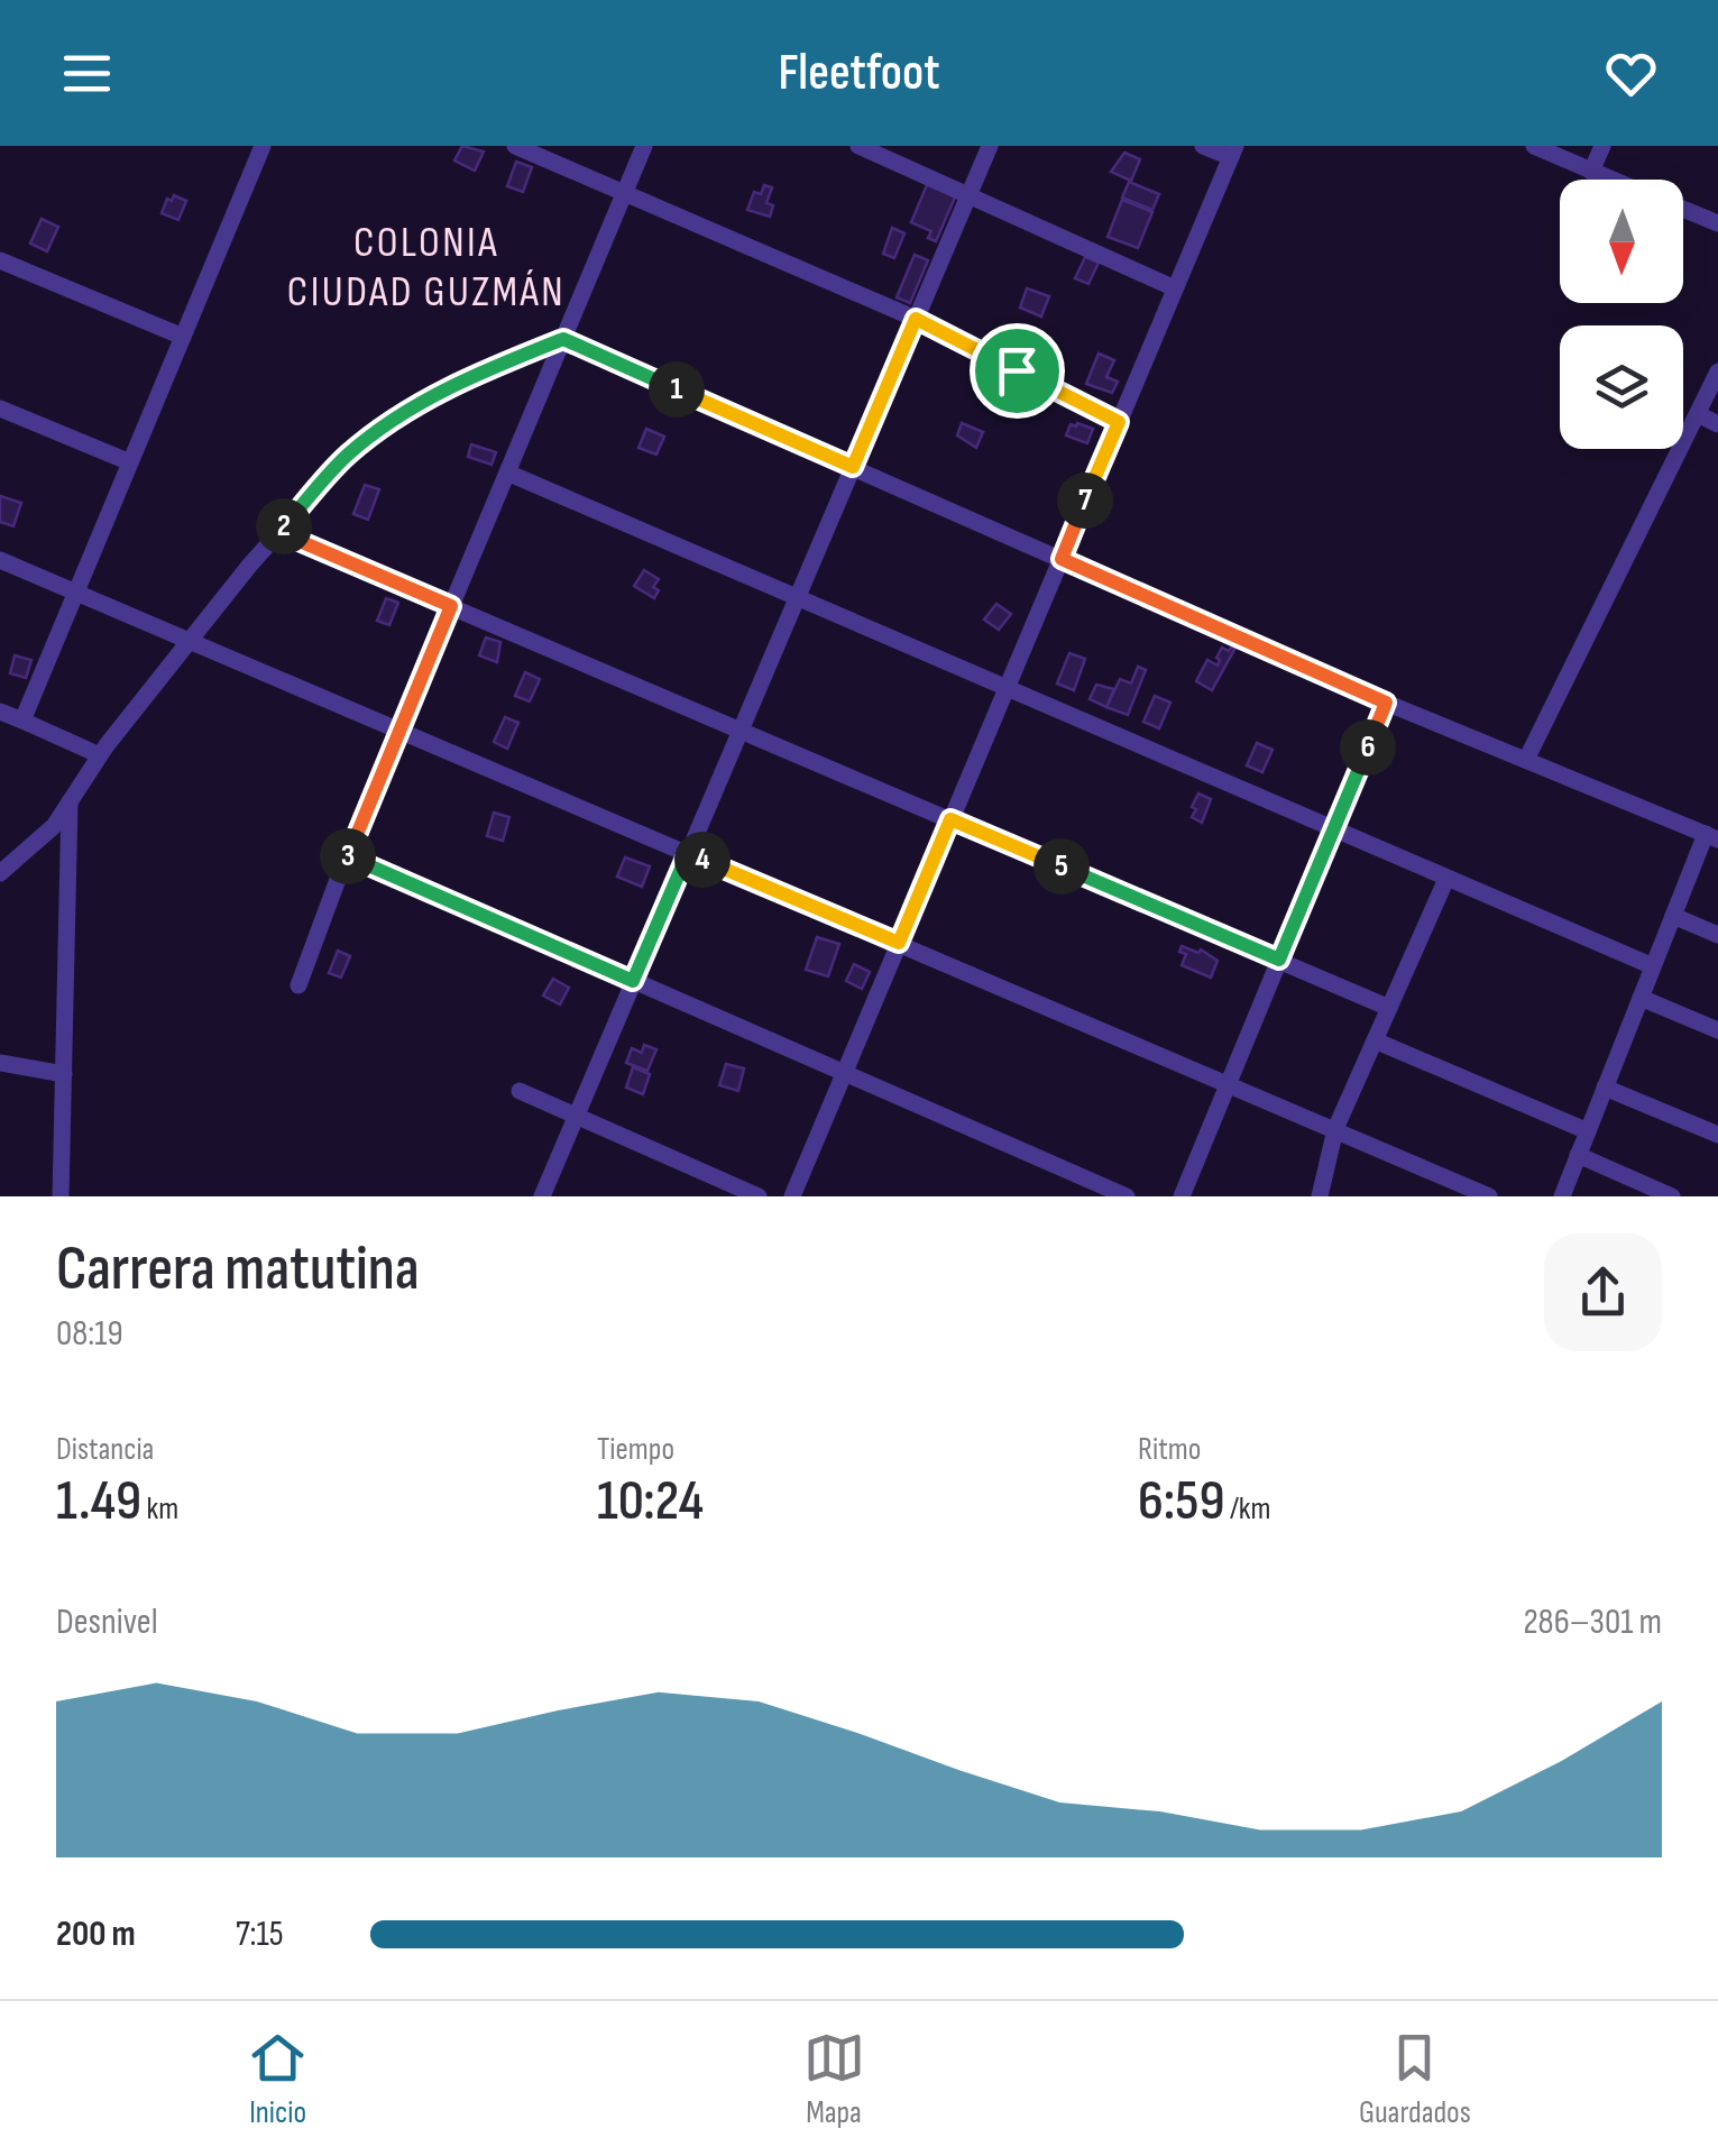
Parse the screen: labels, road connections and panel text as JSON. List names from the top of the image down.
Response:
{
  "districts": ["COLONIA CIUDAD GUZMÁN"],
  "north": "bottom",
  "page": {
    "header": "Fleetfoot",
    "pins": [
      "1",
      "7",
      "2",
      "6",
      "3",
      "4",
      "5"
    ],
    "heading": ["Carrera matutina", "08:19"],
    "stats": [
      ["Distancia", "1.49 km"],
      ["Tiempo", "10:24"],
      ["Ritmo", "6:59 /km"]
    ],
    "chart": ["Desnivel", "286–301 m"],
    "list": [
      {
        "name": "200 m",
        "note": "7:15"
      }
    ],
    "tabs": ["Inicio", "Mapa", "Guardados"]
  }
}
